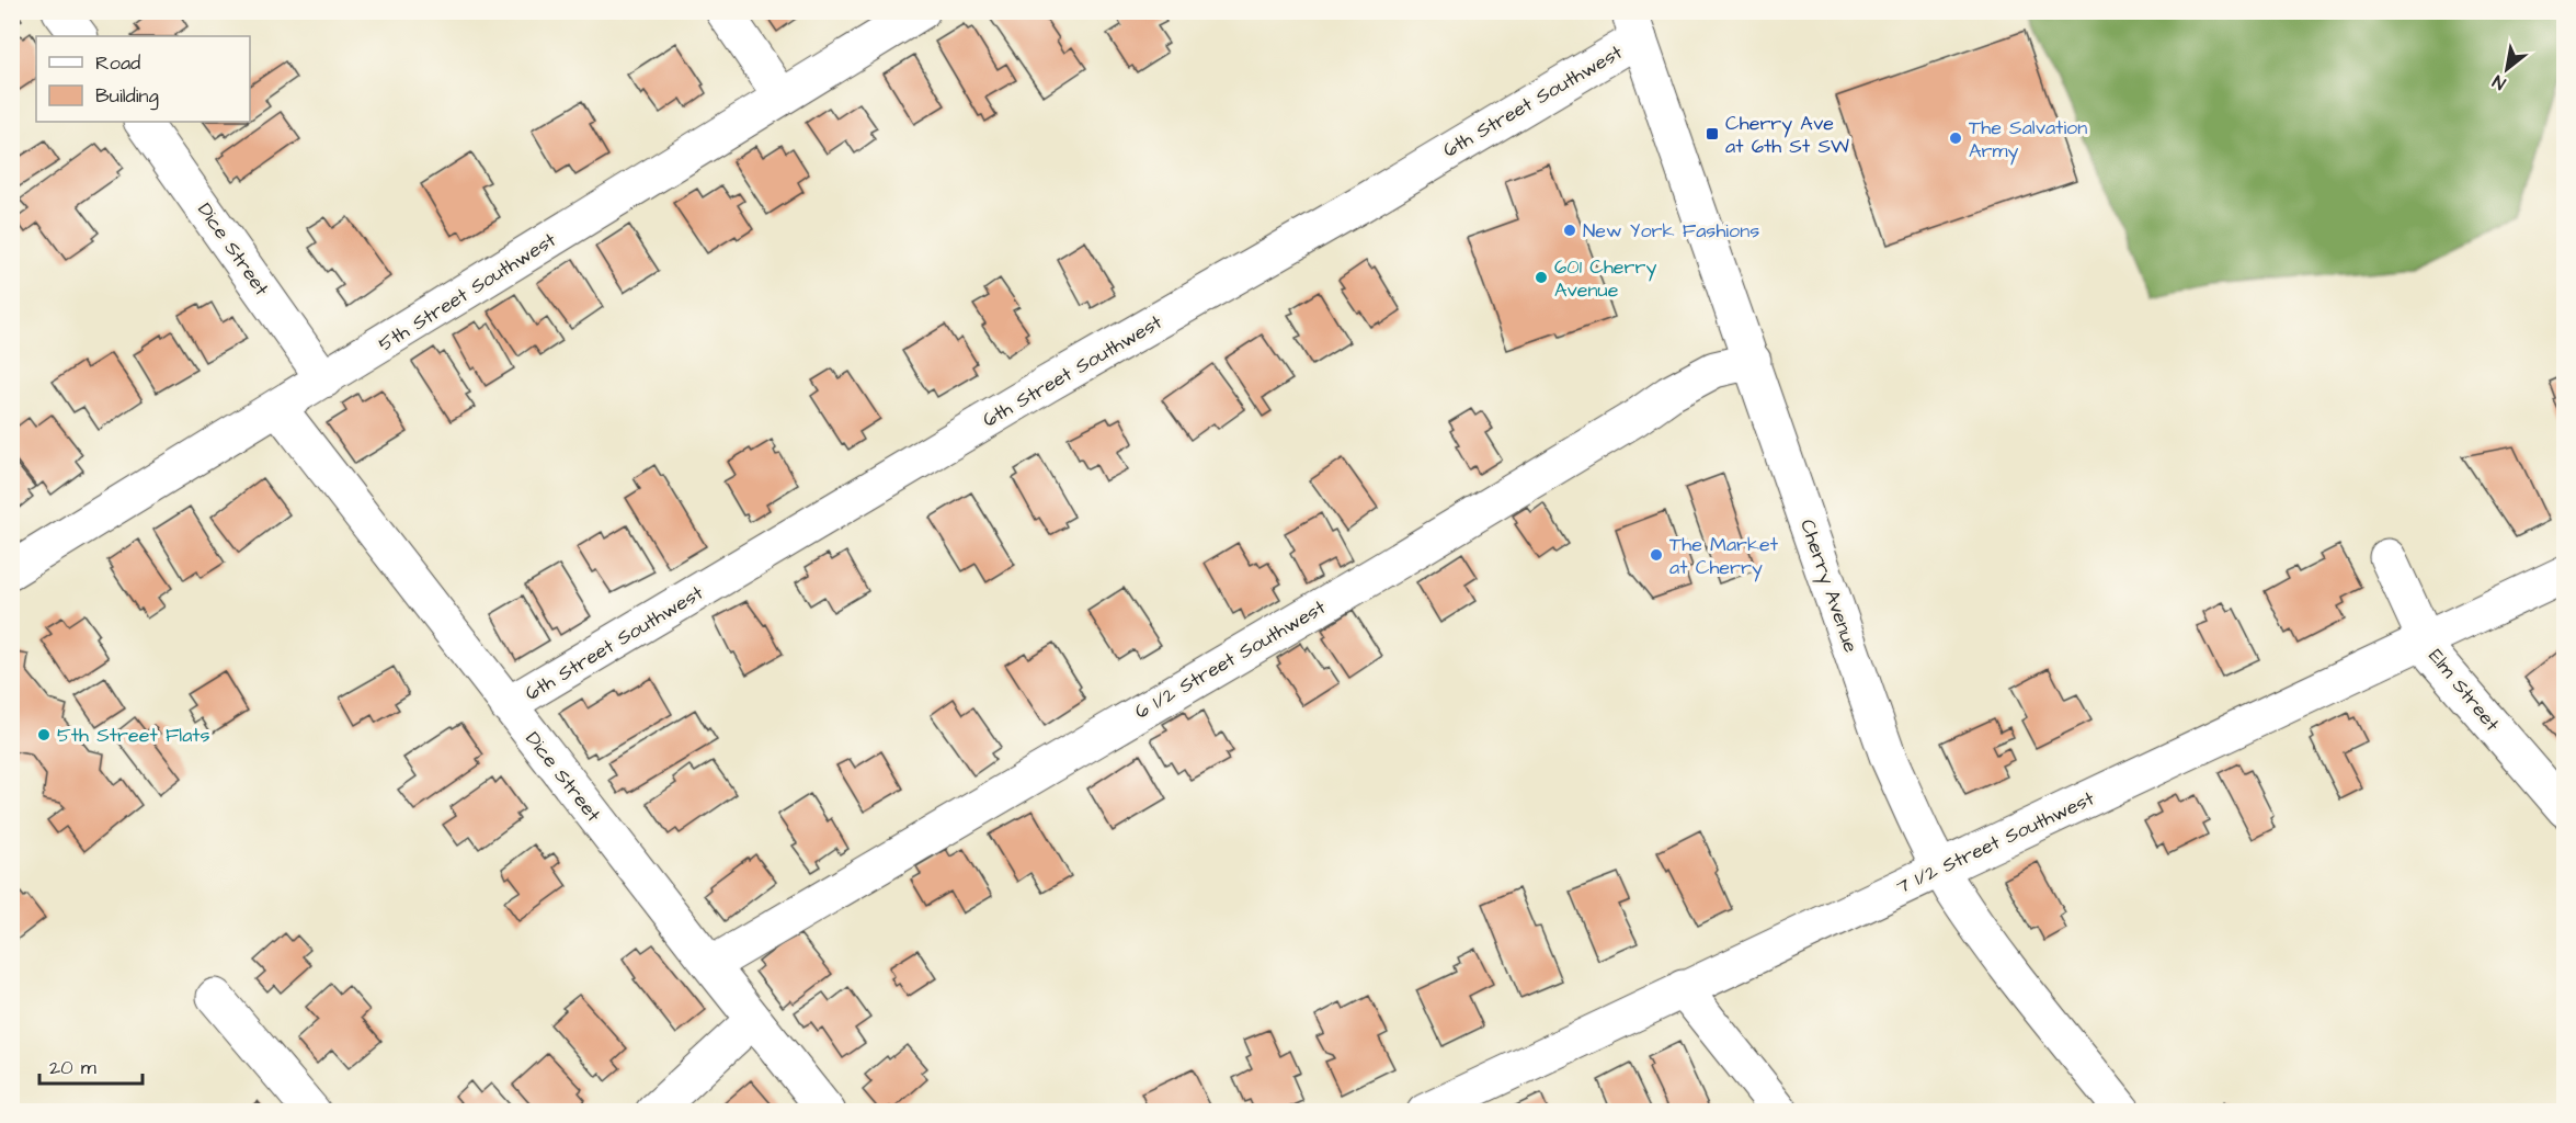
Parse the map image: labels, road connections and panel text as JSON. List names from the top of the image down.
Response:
{
  "streets": {
    "street": [
      "6th Street Southwest",
      "Dice Street",
      "5th Street Southwest",
      "Cherry Avenue",
      "6 1/2 Street Southwest",
      "Elm Street",
      "7 1/2 Street Southwest"
    ]
  },
  "crossings": [
    ["6th Street Southwest", "Dice Street"],
    ["6th Street Southwest", "Cherry Avenue"],
    ["Dice Street", "5th Street Southwest"],
    ["Dice Street", "6 1/2 Street Southwest"],
    ["Cherry Avenue", "6 1/2 Street Southwest"],
    ["Cherry Avenue", "7 1/2 Street Southwest"],
    ["Elm Street", "7 1/2 Street Southwest"]
  ],
  "places": {
    "transit": ["Cherry Ave at 6th St SW"],
    "other": [
      "The Salvation Army",
      "New York Fashions",
      "601 Cherry Avenue",
      "The Market at Cherry",
      "5th Street Flats"
    ]
  },
  "legend": ["Road", "Building"],
  "scale_bar": "20 m",
  "north": "bottom left"
}
